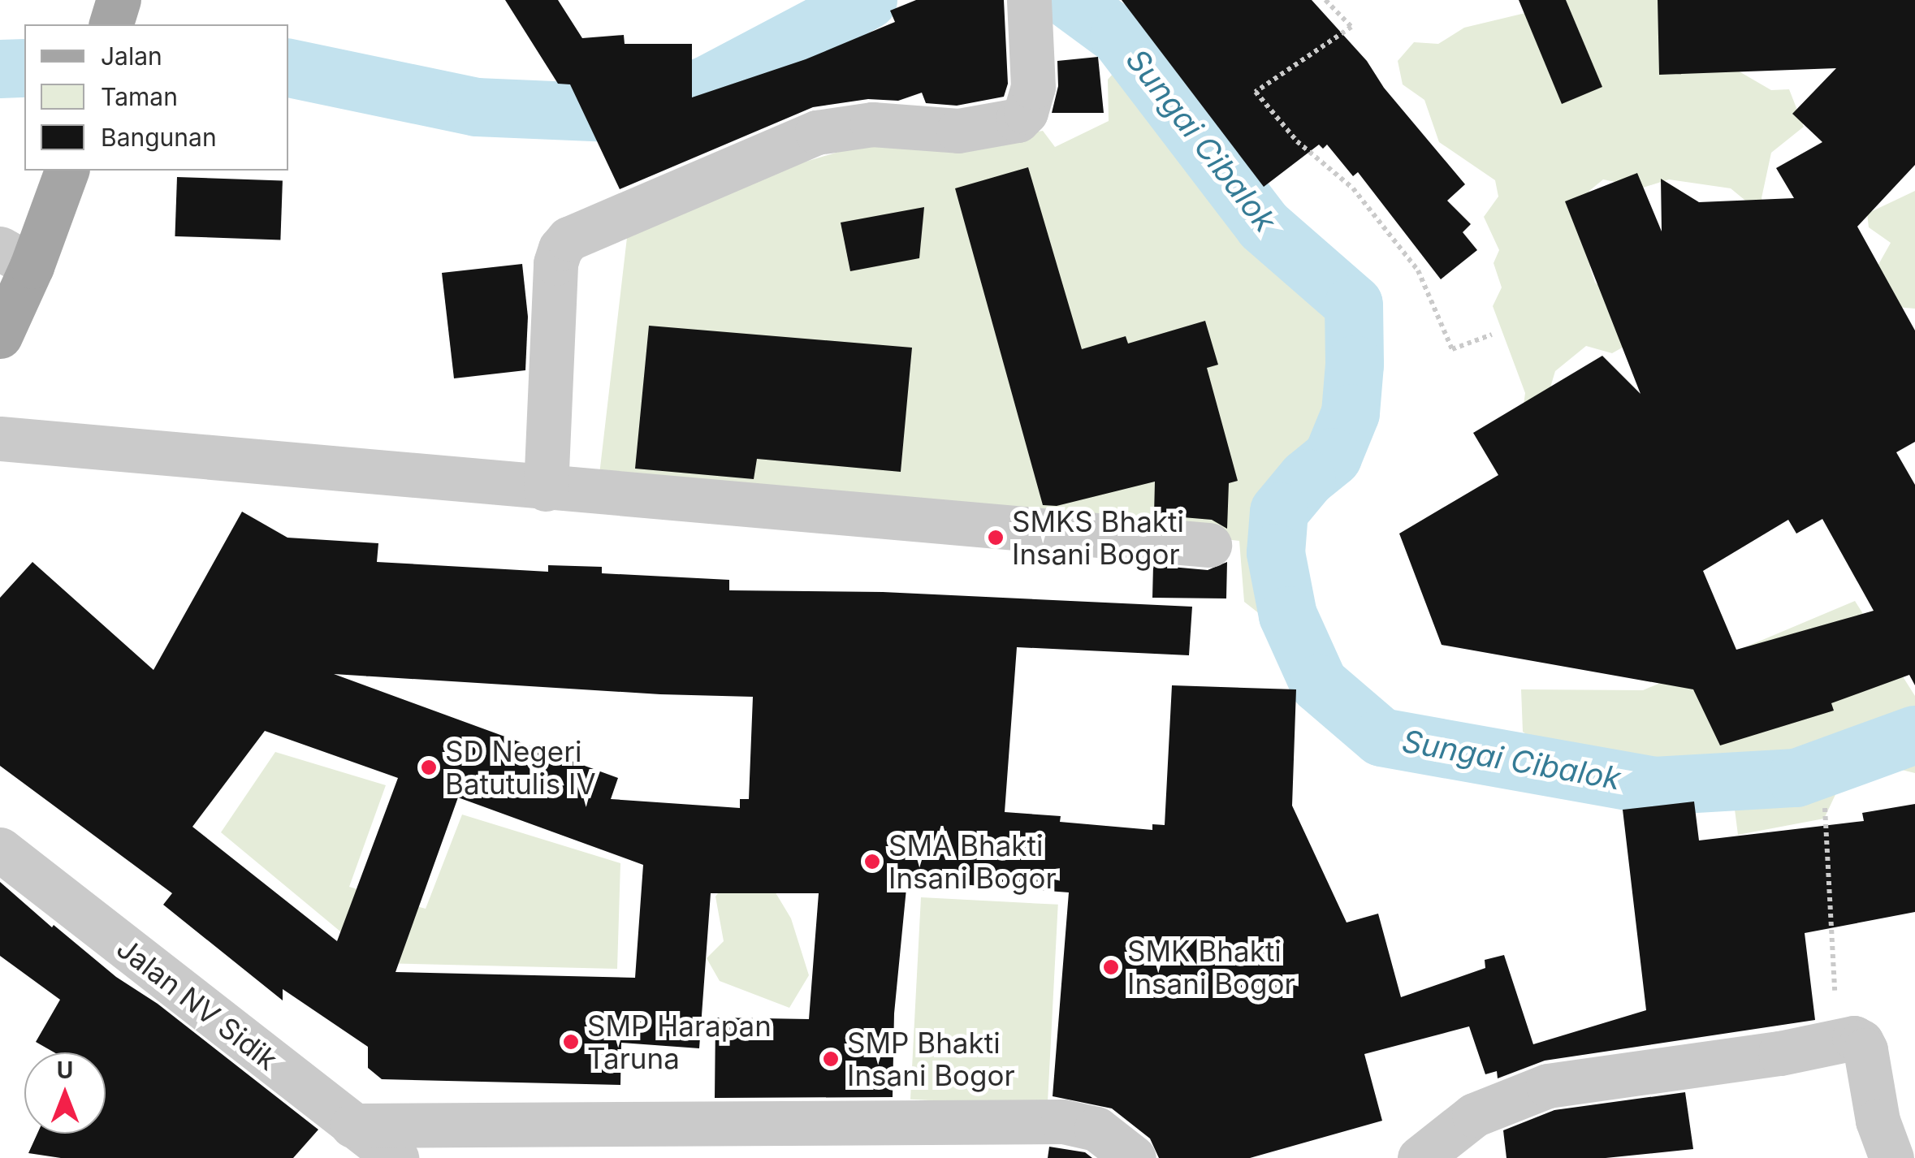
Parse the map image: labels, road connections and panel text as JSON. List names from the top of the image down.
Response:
{
  "streets": {
    "street": ["Jalan NV Sidik"]
  },
  "water": ["Sungai Cibalok"],
  "places": [
    "SMKS Bhakti Insani Bogor",
    "SD Negeri Batutulis IV",
    "SMA Bhakti Insani Bogor",
    "SMK Bhakti Insani Bogor",
    "SMP Harapan Taruna",
    "SMP Bhakti Insani Bogor"
  ],
  "legend": ["Jalan", "Taman", "Bangunan"],
  "north": "top"
}
